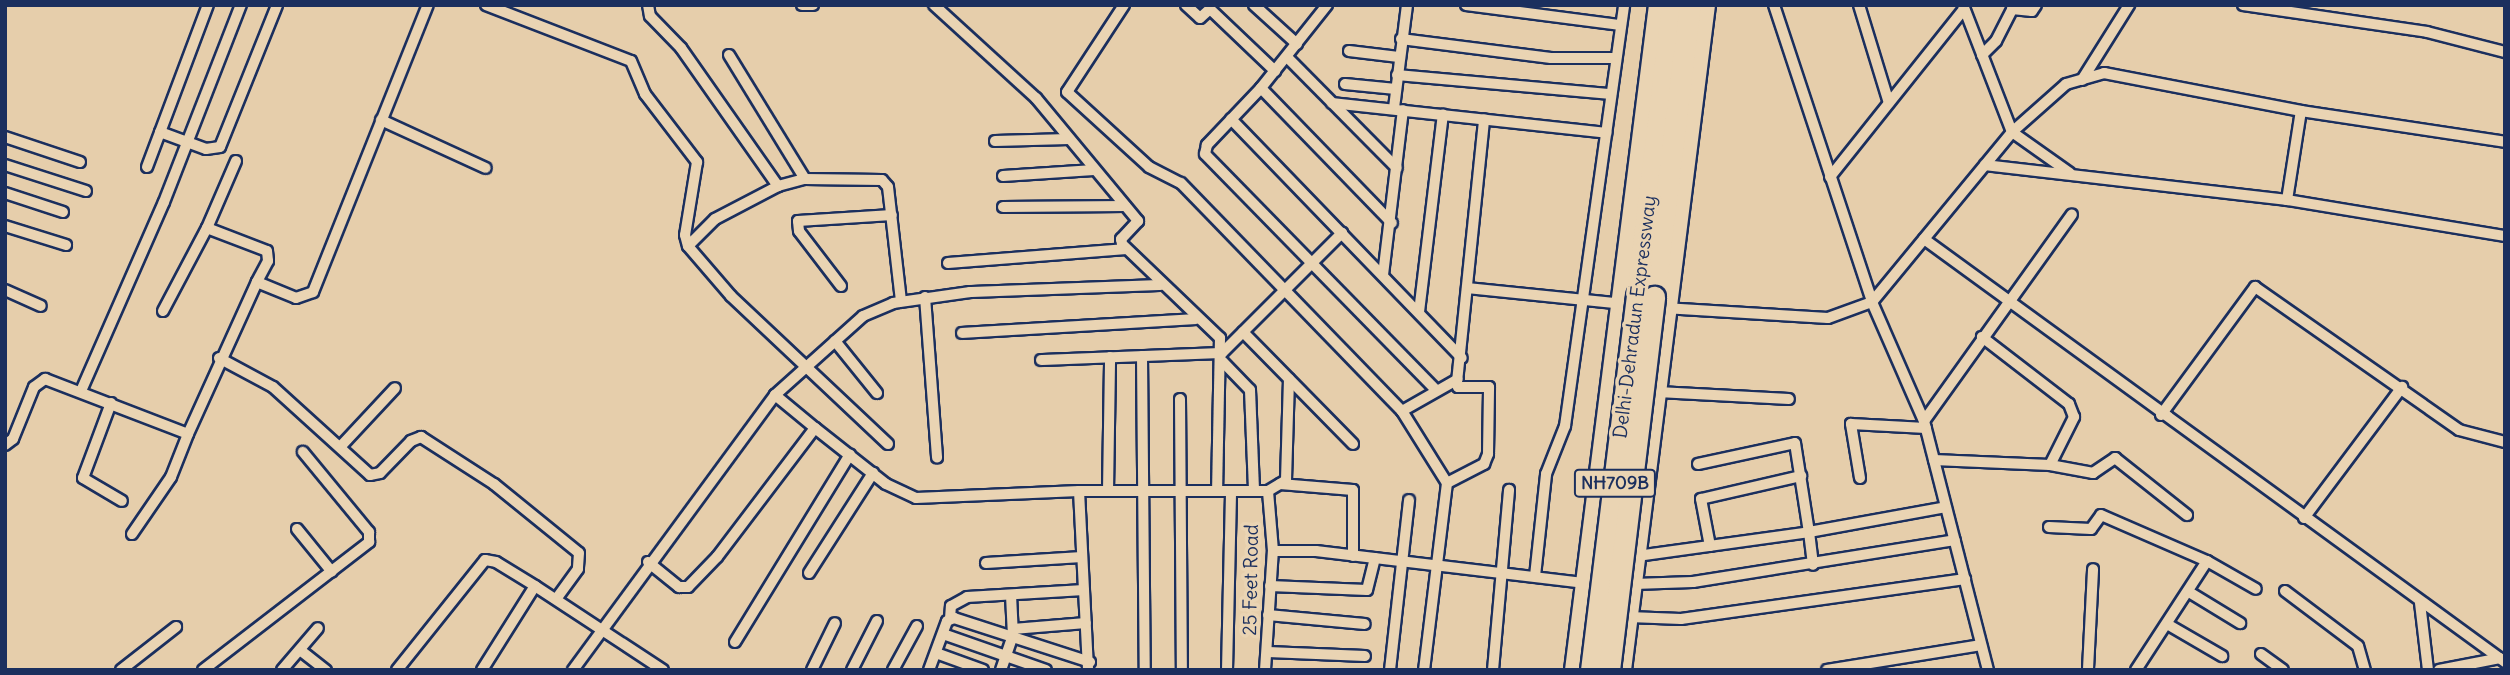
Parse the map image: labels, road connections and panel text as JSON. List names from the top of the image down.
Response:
{
  "streets": {
    "highway": ["Delhi-Dehradun Expressway", "NH709B"],
    "street": ["25 Feet Road"]
  }
}
